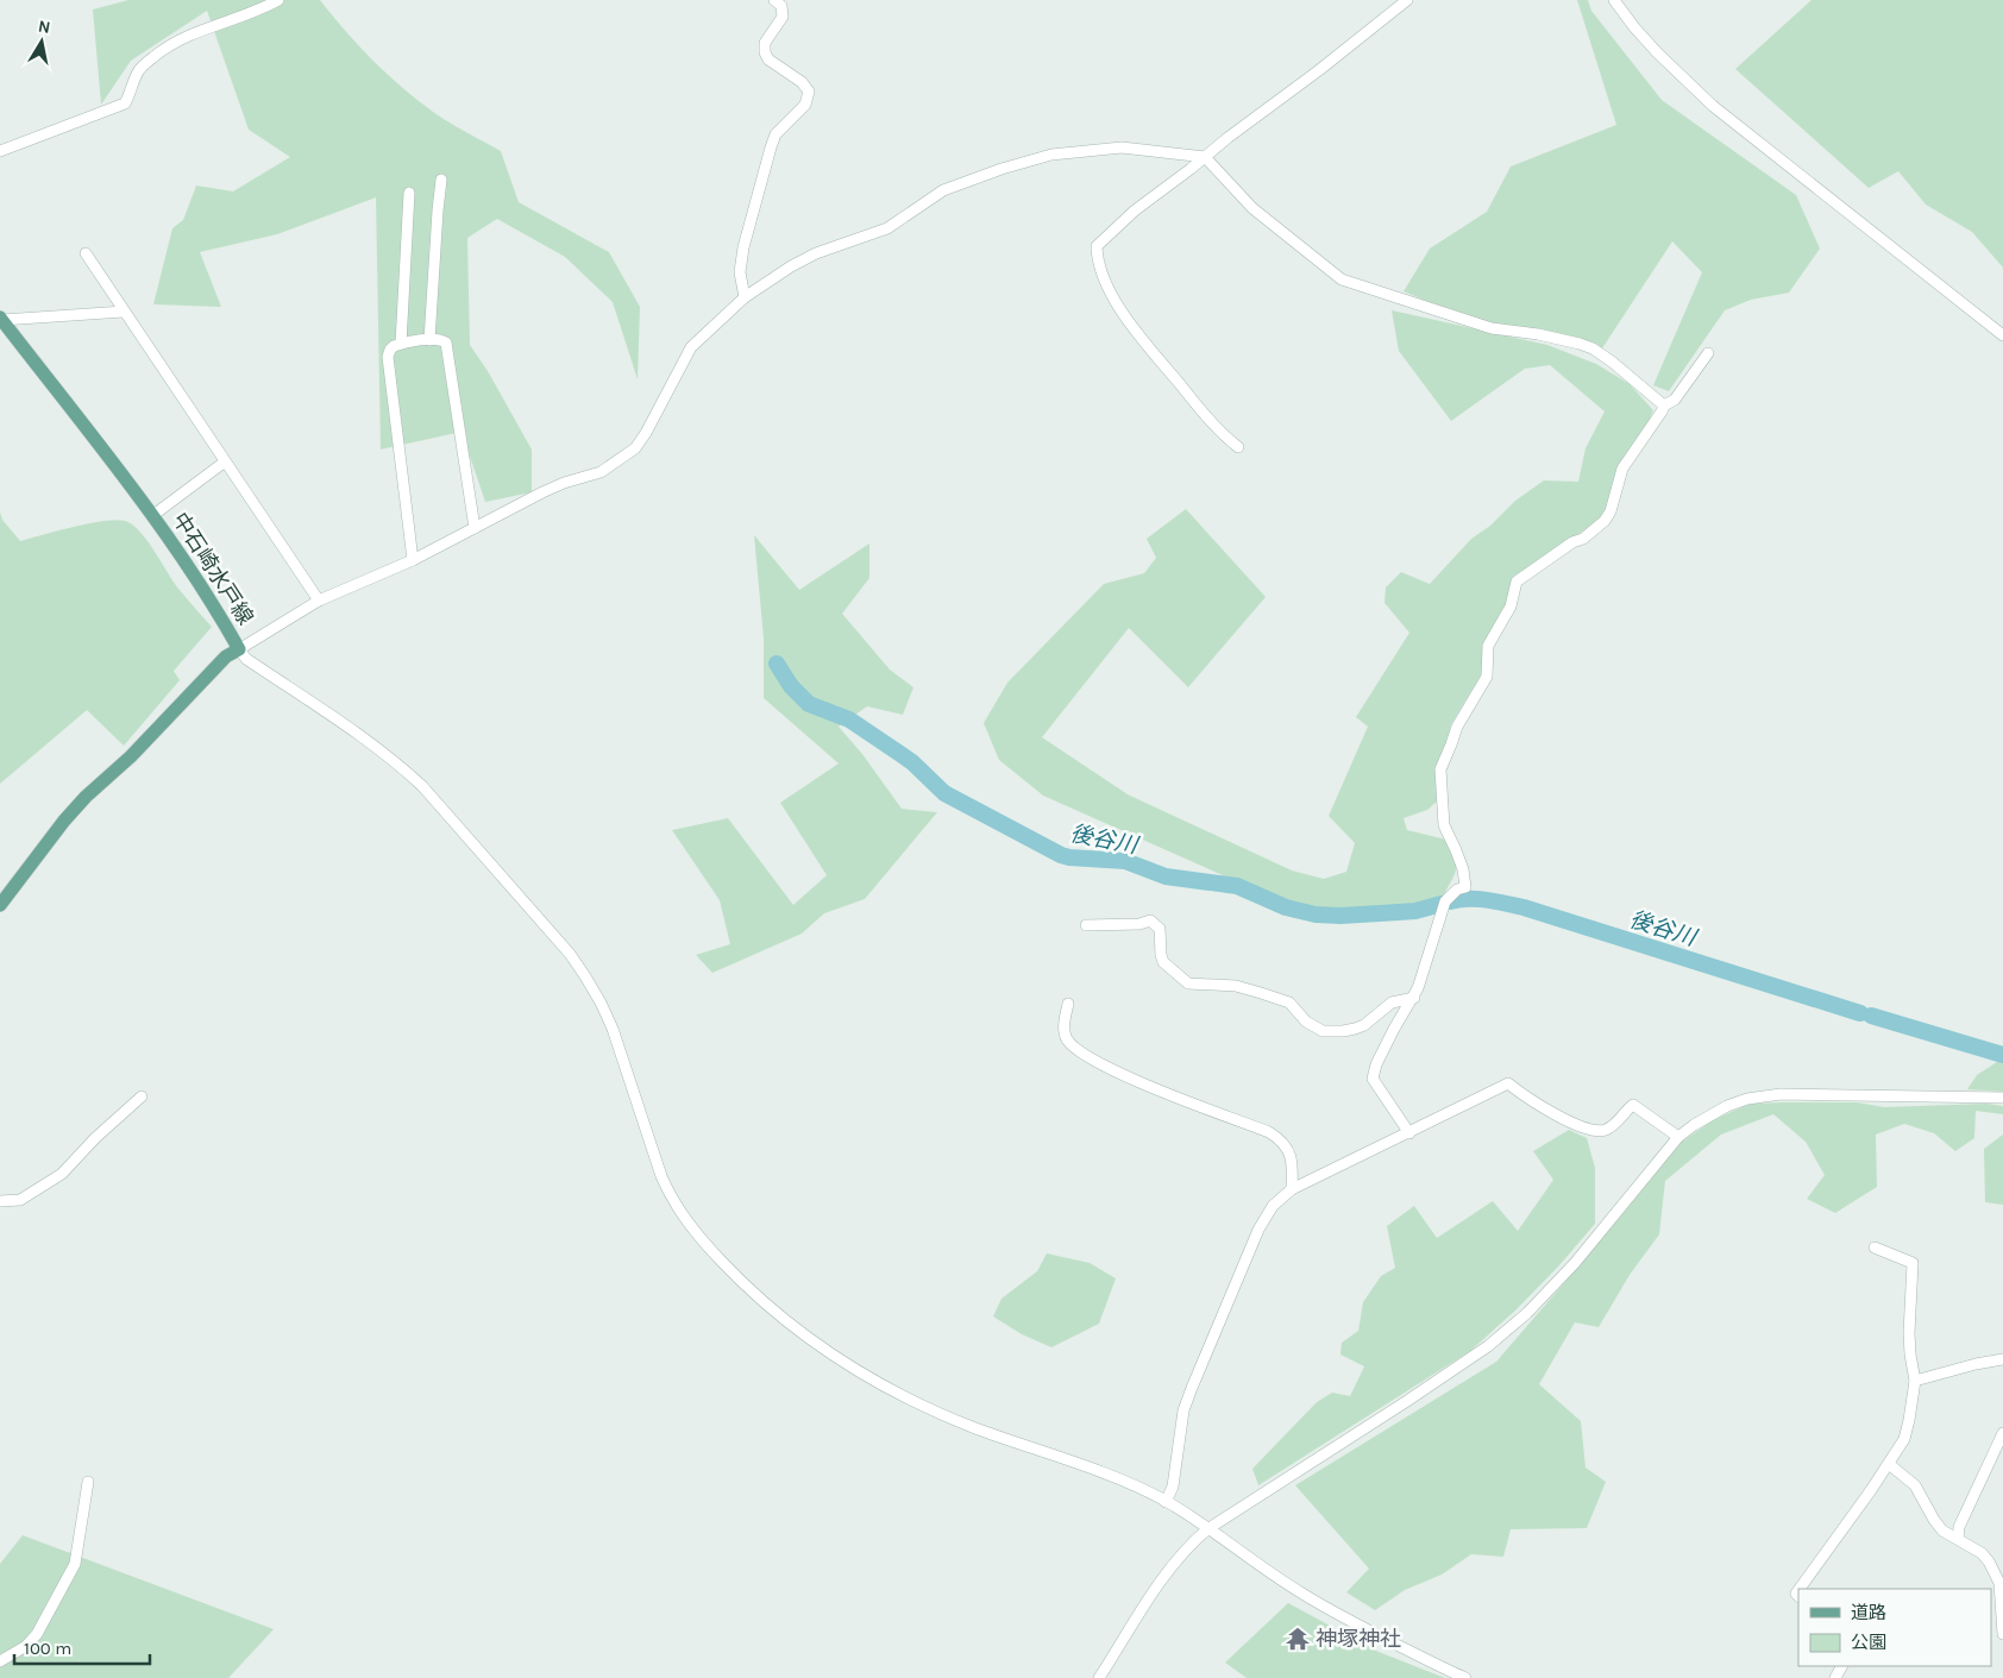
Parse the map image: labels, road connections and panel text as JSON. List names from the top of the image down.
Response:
{
  "streets": {
    "main road": ["中石崎水戸線"]
  },
  "water": ["後谷川"],
  "places": {
    "temple": ["神塚神社"]
  },
  "legend": ["道路", "公園"],
  "scale_bar": "100 m",
  "north": "top"
}
